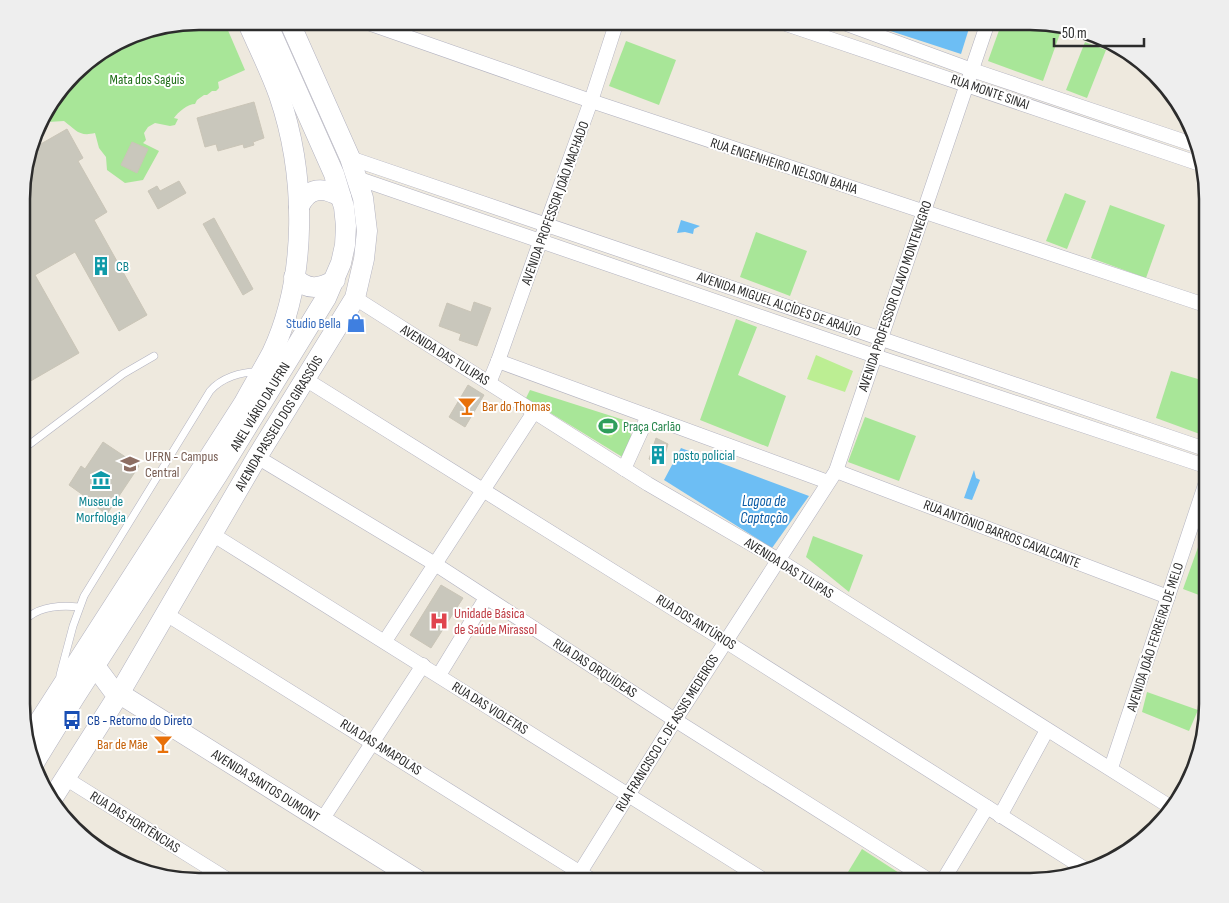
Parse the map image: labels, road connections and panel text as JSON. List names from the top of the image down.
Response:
{
  "streets": {
    "main road": ["ANEL VIÁRIO DA UFRN", "AVENIDA PASSEIO DOS GIRASSÓIS", "AVENIDA SANTOS DUMONT"],
    "street": [
      "RUA MONTE SINAI",
      "RUA ENGENHEIRO NELSON BAHIA",
      "AVENIDA PROFESSOR JOÃO MACHADO",
      "AVENIDA PROFESSOR OLAVO MONTENEGRO",
      "AVENIDA MIGUEL ALCÍDES DE ARAÚJO",
      "AVENIDA DAS TULIPAS",
      "RUA ANTÔNIO BARROS CAVALCANTE",
      "RUA DOS ANTÚRIOS",
      "AVENIDA JOÃO FERREIRA DE MELO",
      "RUA DAS ORQUÍDEAS",
      "RUA DAS VIOLETAS",
      "RUA FRANCISCO C. DE ASSIS MEDEIROS",
      "RUA DAS AMAPOLAS",
      "RUA DAS HORTÊNCIAS"
    ]
  },
  "crossings": [
    ["RUA MONTE SINAI", "AVENIDA PROFESSOR OLAVO MONTENEGRO"],
    ["RUA ENGENHEIRO NELSON BAHIA", "AVENIDA PROFESSOR JOÃO MACHADO"],
    ["RUA ENGENHEIRO NELSON BAHIA", "AVENIDA PROFESSOR OLAVO MONTENEGRO"],
    ["AVENIDA PROFESSOR JOÃO MACHADO", "AVENIDA MIGUEL ALCÍDES DE ARAÚJO"],
    ["AVENIDA PROFESSOR JOÃO MACHADO", "AVENIDA DAS TULIPAS"],
    ["AVENIDA PROFESSOR JOÃO MACHADO", "RUA ANTÔNIO BARROS CAVALCANTE"],
    ["AVENIDA PROFESSOR OLAVO MONTENEGRO", "AVENIDA MIGUEL ALCÍDES DE ARAÚJO"],
    ["AVENIDA PROFESSOR OLAVO MONTENEGRO", "AVENIDA DAS TULIPAS"],
    ["AVENIDA PROFESSOR OLAVO MONTENEGRO", "RUA ANTÔNIO BARROS CAVALCANTE"],
    ["AVENIDA PROFESSOR OLAVO MONTENEGRO", "RUA FRANCISCO C. DE ASSIS MEDEIROS"],
    ["AVENIDA MIGUEL ALCÍDES DE ARAÚJO", "AVENIDA PASSEIO DOS GIRASSÓIS"],
    ["AVENIDA DAS TULIPAS", "AVENIDA PASSEIO DOS GIRASSÓIS"],
    ["AVENIDA DAS TULIPAS", "AVENIDA JOÃO FERREIRA DE MELO"],
    ["AVENIDA DAS TULIPAS", "RUA FRANCISCO C. DE ASSIS MEDEIROS"],
    ["ANEL VIÁRIO DA UFRN", "AVENIDA SANTOS DUMONT"],
    ["AVENIDA PASSEIO DOS GIRASSÓIS", "RUA DOS ANTÚRIOS"],
    ["AVENIDA PASSEIO DOS GIRASSÓIS", "RUA DAS ORQUÍDEAS"],
    ["AVENIDA PASSEIO DOS GIRASSÓIS", "RUA DAS VIOLETAS"],
    ["AVENIDA PASSEIO DOS GIRASSÓIS", "RUA DAS AMAPOLAS"],
    ["AVENIDA PASSEIO DOS GIRASSÓIS", "AVENIDA SANTOS DUMONT"],
    ["AVENIDA PASSEIO DOS GIRASSÓIS", "RUA DAS HORTÊNCIAS"],
    ["RUA ANTÔNIO BARROS CAVALCANTE", "AVENIDA JOÃO FERREIRA DE MELO"],
    ["RUA DOS ANTÚRIOS", "RUA FRANCISCO C. DE ASSIS MEDEIROS"],
    ["RUA DAS ORQUÍDEAS", "RUA FRANCISCO C. DE ASSIS MEDEIROS"],
    ["RUA DAS VIOLETAS", "RUA FRANCISCO C. DE ASSIS MEDEIROS"]
  ],
  "water": ["Lagoa de Captação"],
  "parks": ["Mata dos Saguis"],
  "places": {
    "building": ["CB", "posto policial"],
    "shop": ["Studio Bella"],
    "bar": ["Bar do Thomas", "Bar de Mãe"],
    "sports": ["Praça Carlão"],
    "school or university": ["UFRN - Campus Central"],
    "museum": ["Museu de Morfologia"],
    "hospital": ["Unidade Básica de Saúde Mirassol"],
    "bus stop": ["CB - Retorno do Direto"]
  },
  "scale_bar": "50 m"
}
